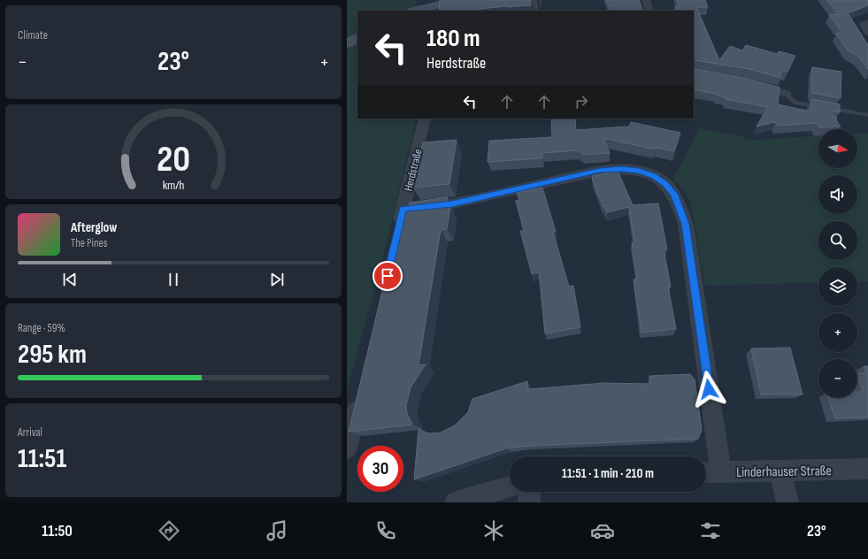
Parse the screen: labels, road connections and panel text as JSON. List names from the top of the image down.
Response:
{
  "streets": {
    "street": ["Herdstraße", "Linderhauser Straße"]
  },
  "north": "right",
  "page": {
    "tile": [
      "Climate",
      ["Range · 59%", "295 km"],
      ["Arrival", "11:51"]
    ],
    "turn": ["180 m", "Herdstraße"],
    "heat": ["−", "23°", "+"],
    "map_buttons": ["+", "−"],
    "song": ["Afterglow", "The Pines"],
    "limit": "30",
    "trip": "11:51 · 1 min · 210 m",
    "tabs": ["11:50", "23°"],
    "gauge": ["20", "km/h"]
  }
}
